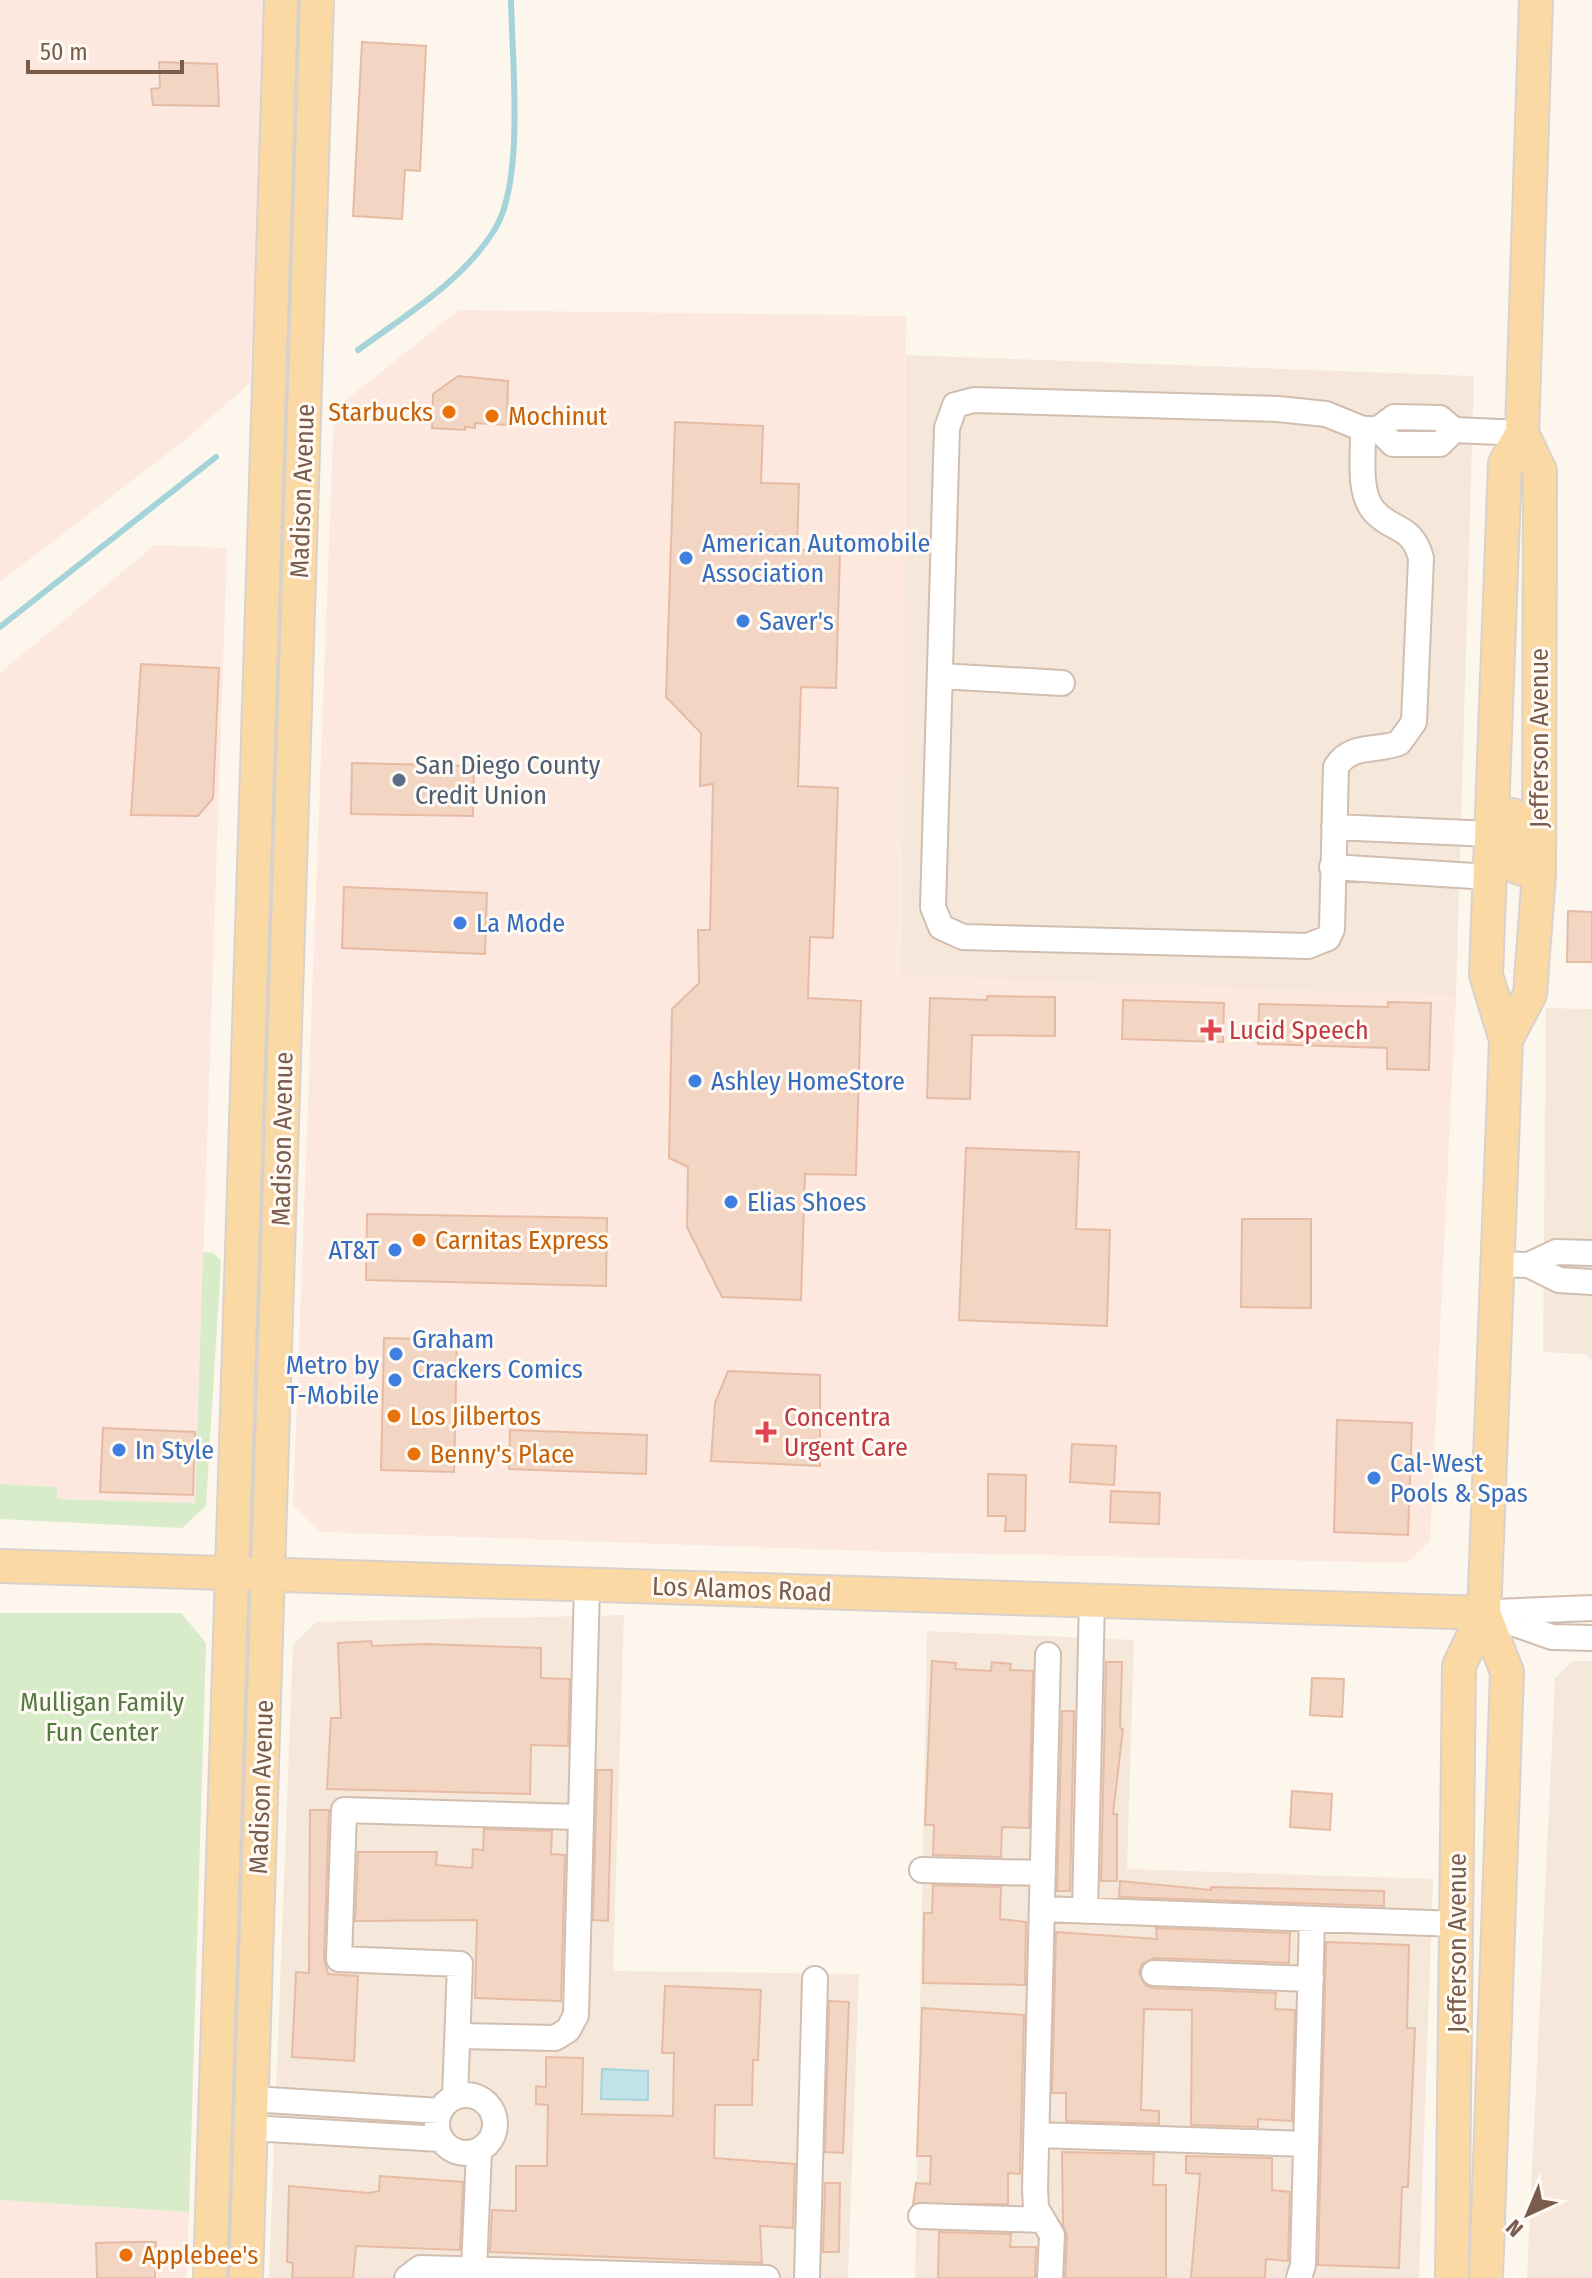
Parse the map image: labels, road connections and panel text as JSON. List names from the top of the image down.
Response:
{
  "streets": {
    "main road": ["Madison Avenue", "Jefferson Avenue", "Los Alamos Road"]
  },
  "crossings": [
    ["Madison Avenue", "Los Alamos Road"],
    ["Jefferson Avenue", "Los Alamos Road"]
  ],
  "parks": ["Mulligan Family Fun Center"],
  "places": {
    "other": [
      "Starbucks",
      "Mochinut",
      "American Automobile Association",
      "Saver's",
      "San Diego County Credit Union",
      "La Mode",
      "Ashley HomeStore",
      "Elias Shoes",
      "Carnitas Express",
      "AT&T",
      "Graham Crackers Comics",
      "Metro by T-Mobile",
      "Los Jilbertos",
      "In Style",
      "Benny's Place",
      "Cal-West Pools & Spas",
      "Applebee's"
    ],
    "health": ["Lucid Speech", "Concentra Urgent Care"]
  },
  "scale_bar": "50 m",
  "north": "bottom left"
}
